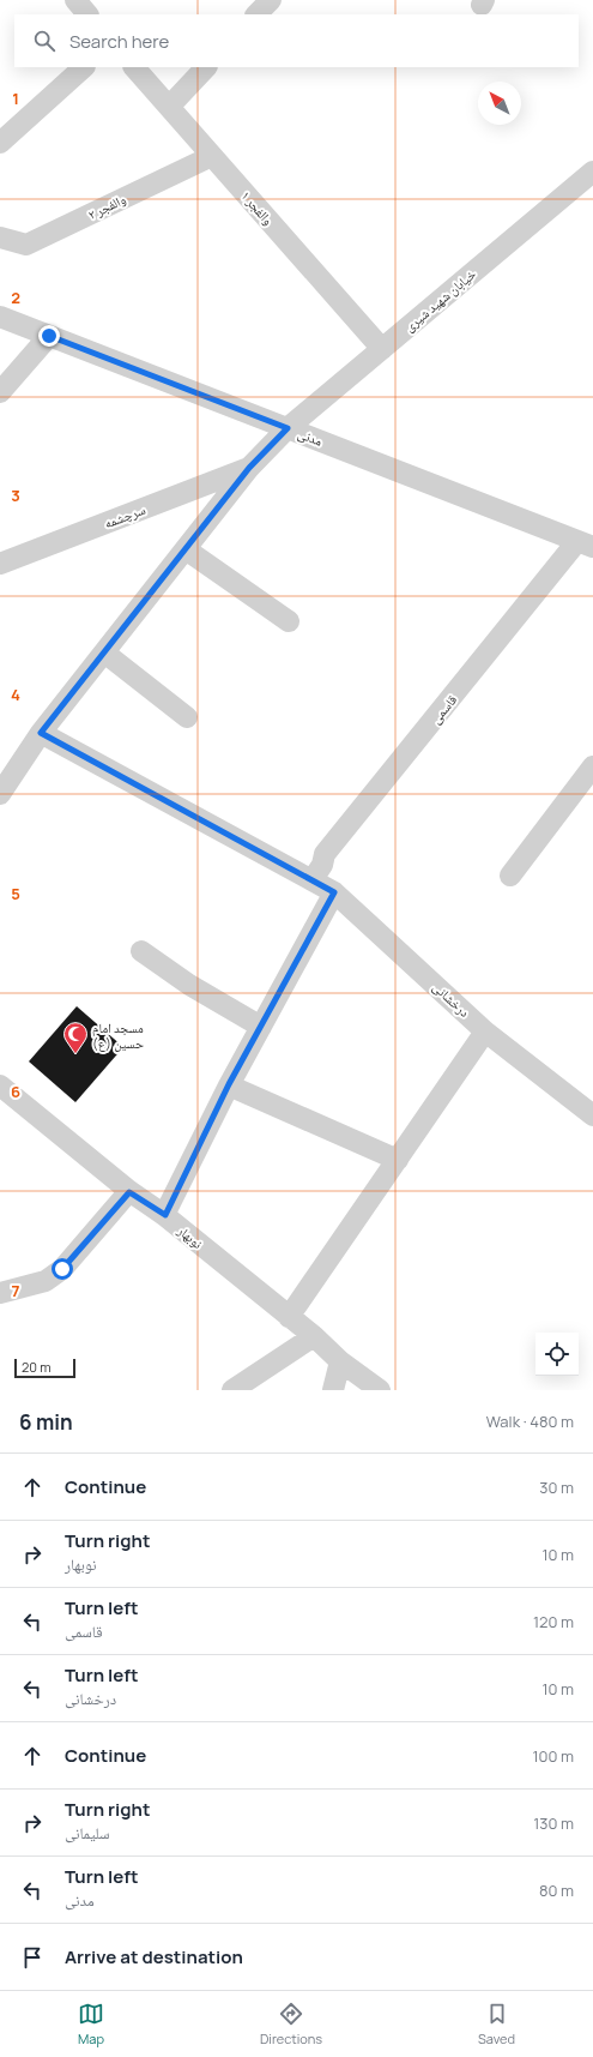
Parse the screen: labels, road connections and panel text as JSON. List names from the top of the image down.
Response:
{
  "streets": {
    "street": [
      "والفجر ۲",
      "والفجر ۱",
      "خیابان شهید شیری",
      "مدنی",
      "سرچشمه",
      "قاسمی",
      "درخشانی",
      "نوبهار"
    ]
  },
  "crossings": [
    ["والفجر ۲", "والفجر ۱"],
    ["والفجر ۱", "خیابان شهید شیری"],
    ["خیابان شهید شیری", "مدنی"],
    ["خیابان شهید شیری", "سرچشمه"],
    ["خیابان شهید شیری", "درخشانی"],
    ["مدنی", "قاسمی"],
    ["قاسمی", "درخشانی"]
  ],
  "places": {
    "mosque": ["مسجد امام حسین (ع)"]
  },
  "scale_bar": "20 m",
  "north": "top left",
  "page": {
    "search": "Search here",
    "scale": "20 m",
    "heading": ["6 min", "Walk · 480 m"],
    "list": [
      ["Continue", "30 m"],
      ["Turn right", "نوبهار", "10 m"],
      ["Turn left", "قاسمی", "120 m"],
      ["Turn left", "درخشانی", "10 m"],
      ["Continue", "100 m"],
      ["Turn right", "سلیمانی", "130 m"],
      ["Turn left", "مدنی", "80 m"],
      "Arrive at destination"
    ],
    "nav": ["Map", "Directions", "Saved"]
  },
  "grid": {
    "rows": [
      "1",
      "2",
      "3",
      "4",
      "5",
      "6",
      "7"
    ]
  }
}
